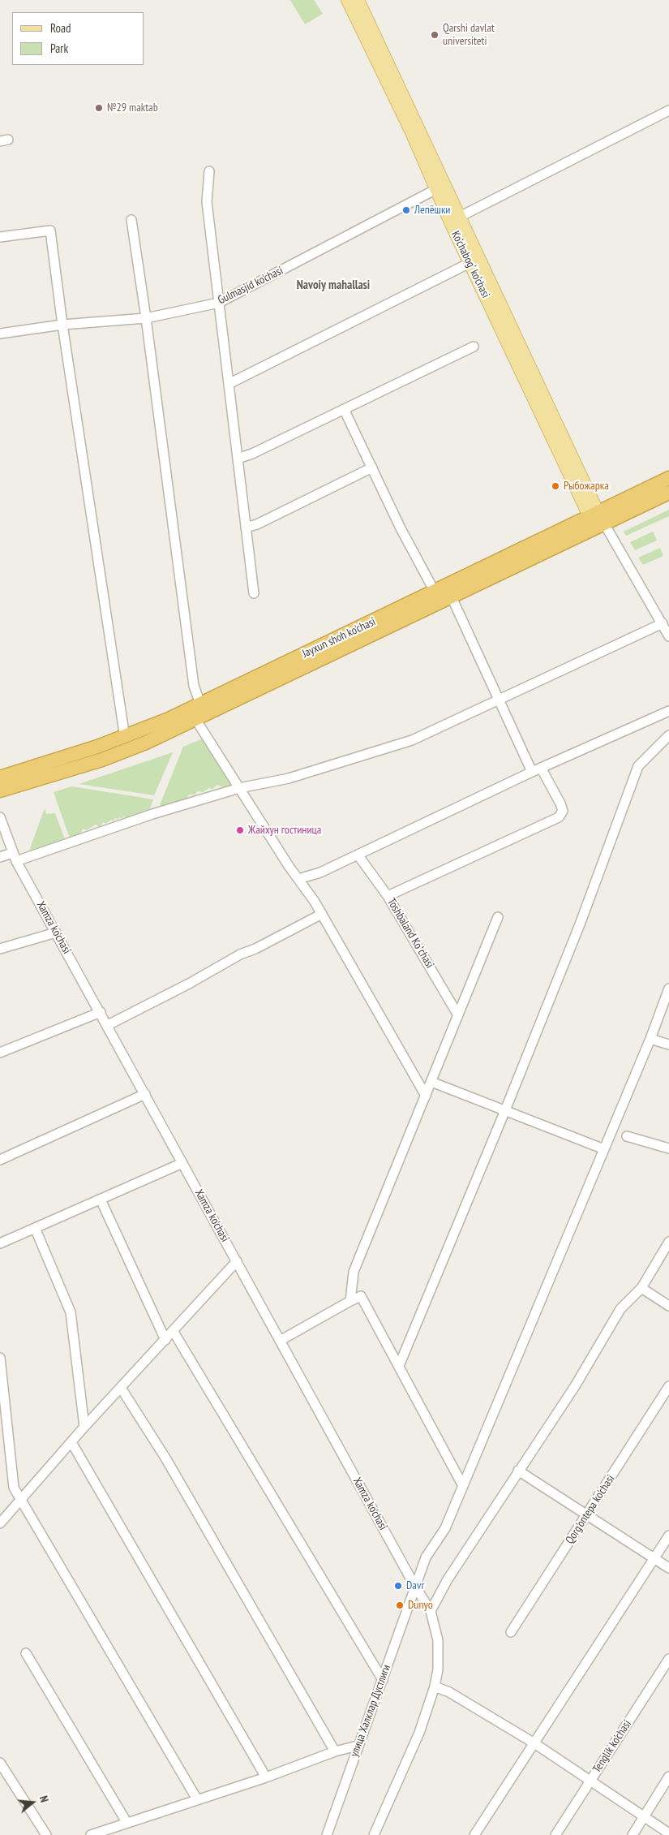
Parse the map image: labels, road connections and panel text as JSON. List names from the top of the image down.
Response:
{
  "streets": {
    "highway": ["Jayxun shoh ko'chasi"],
    "main road": ["Ko‘chabog‘ ko‘chasi"],
    "street": [
      "Gulmasjid ko'chasi",
      "Xamza ko'chasi",
      "Toshbaland Koʻchasi",
      "Qorg'ontepa ko'chasi",
      "улица Халклар Дустлиги",
      "Tenglik ko'chasi"
    ]
  },
  "crossings": [
    ["Ko‘chabog‘ ko‘chasi", "Gulmasjid ko'chasi"],
    ["Ko‘chabog‘ ko‘chasi", "Jayxun shoh ko'chasi"],
    ["Xamza ko'chasi", "улица Халклар Дустлиги"]
  ],
  "districts": ["Navoiy mahallasi"],
  "places": [
    "Qarshi davlat universiteti",
    "№29 maktab",
    "Лепёшки",
    "Рыбожарка",
    "Жайхун гостиница",
    "Davr",
    "Dunyo"
  ],
  "legend": ["Road", "Park"],
  "north": "right"
}
